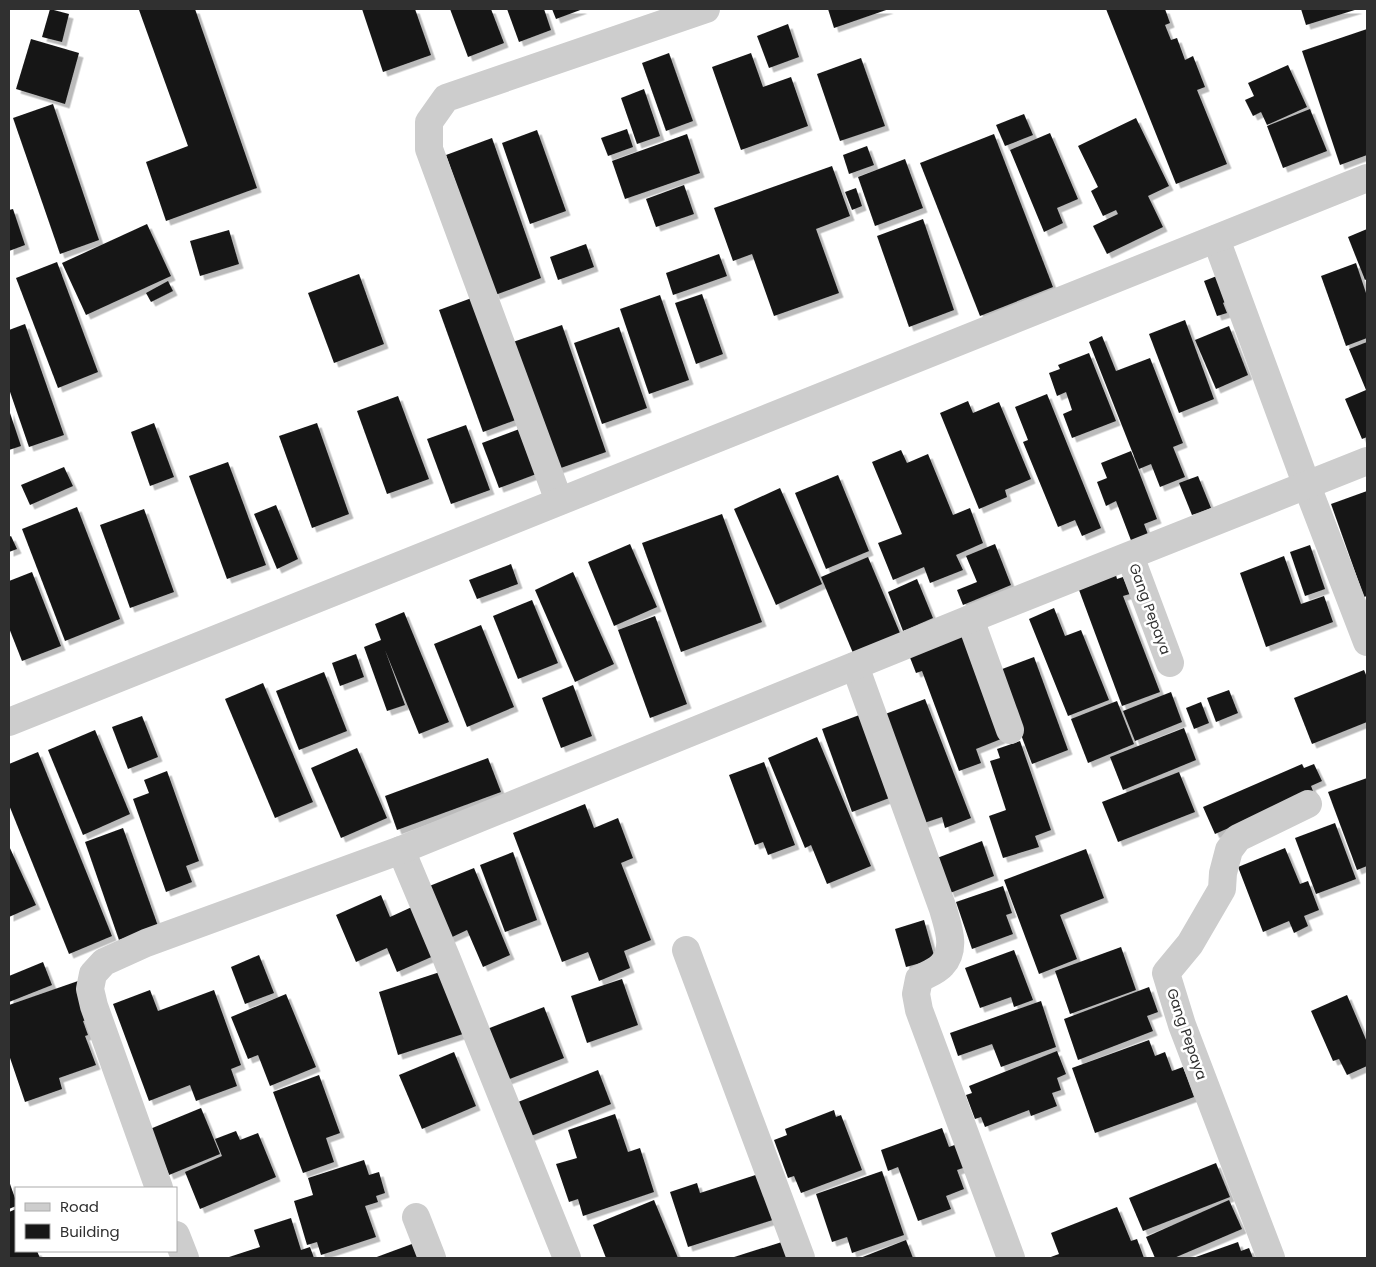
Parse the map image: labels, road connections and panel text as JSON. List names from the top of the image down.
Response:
{
  "streets": {
    "street": ["Gang Pepaya"]
  },
  "legend": ["Road", "Building"]
}
